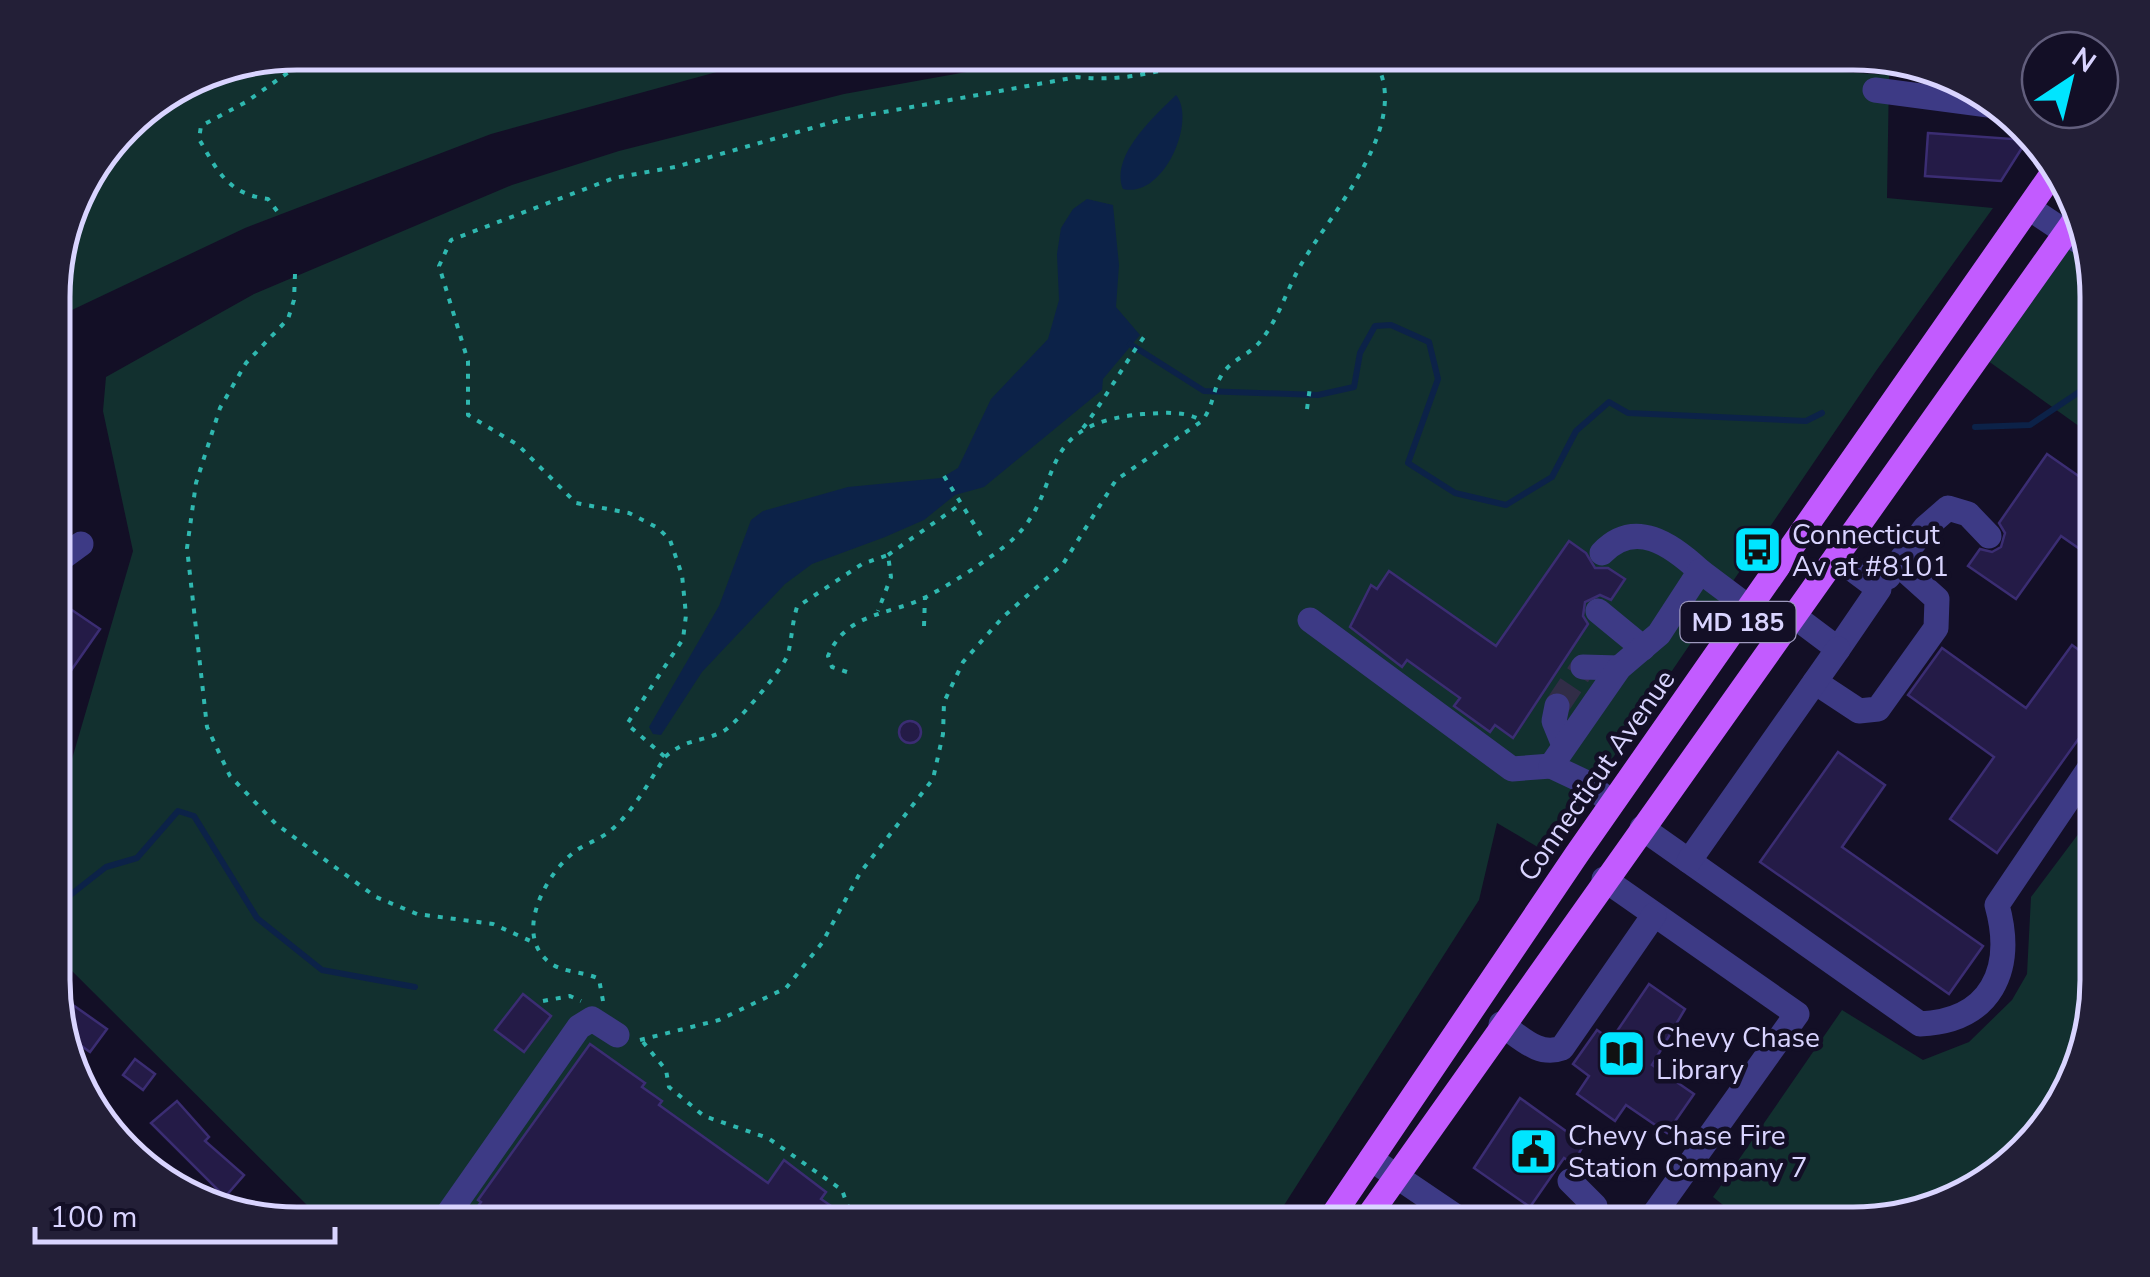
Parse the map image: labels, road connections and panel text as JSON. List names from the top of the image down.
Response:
{
  "streets": {
    "main road": ["MD 185", "Connecticut Avenue"]
  },
  "places": {
    "bus stop": ["Connecticut Av at #8101"],
    "library": ["Chevy Chase Library"],
    "public building": ["Chevy Chase Fire Station Company 7"]
  },
  "scale_bar": "100 m",
  "north": "top right"
}
